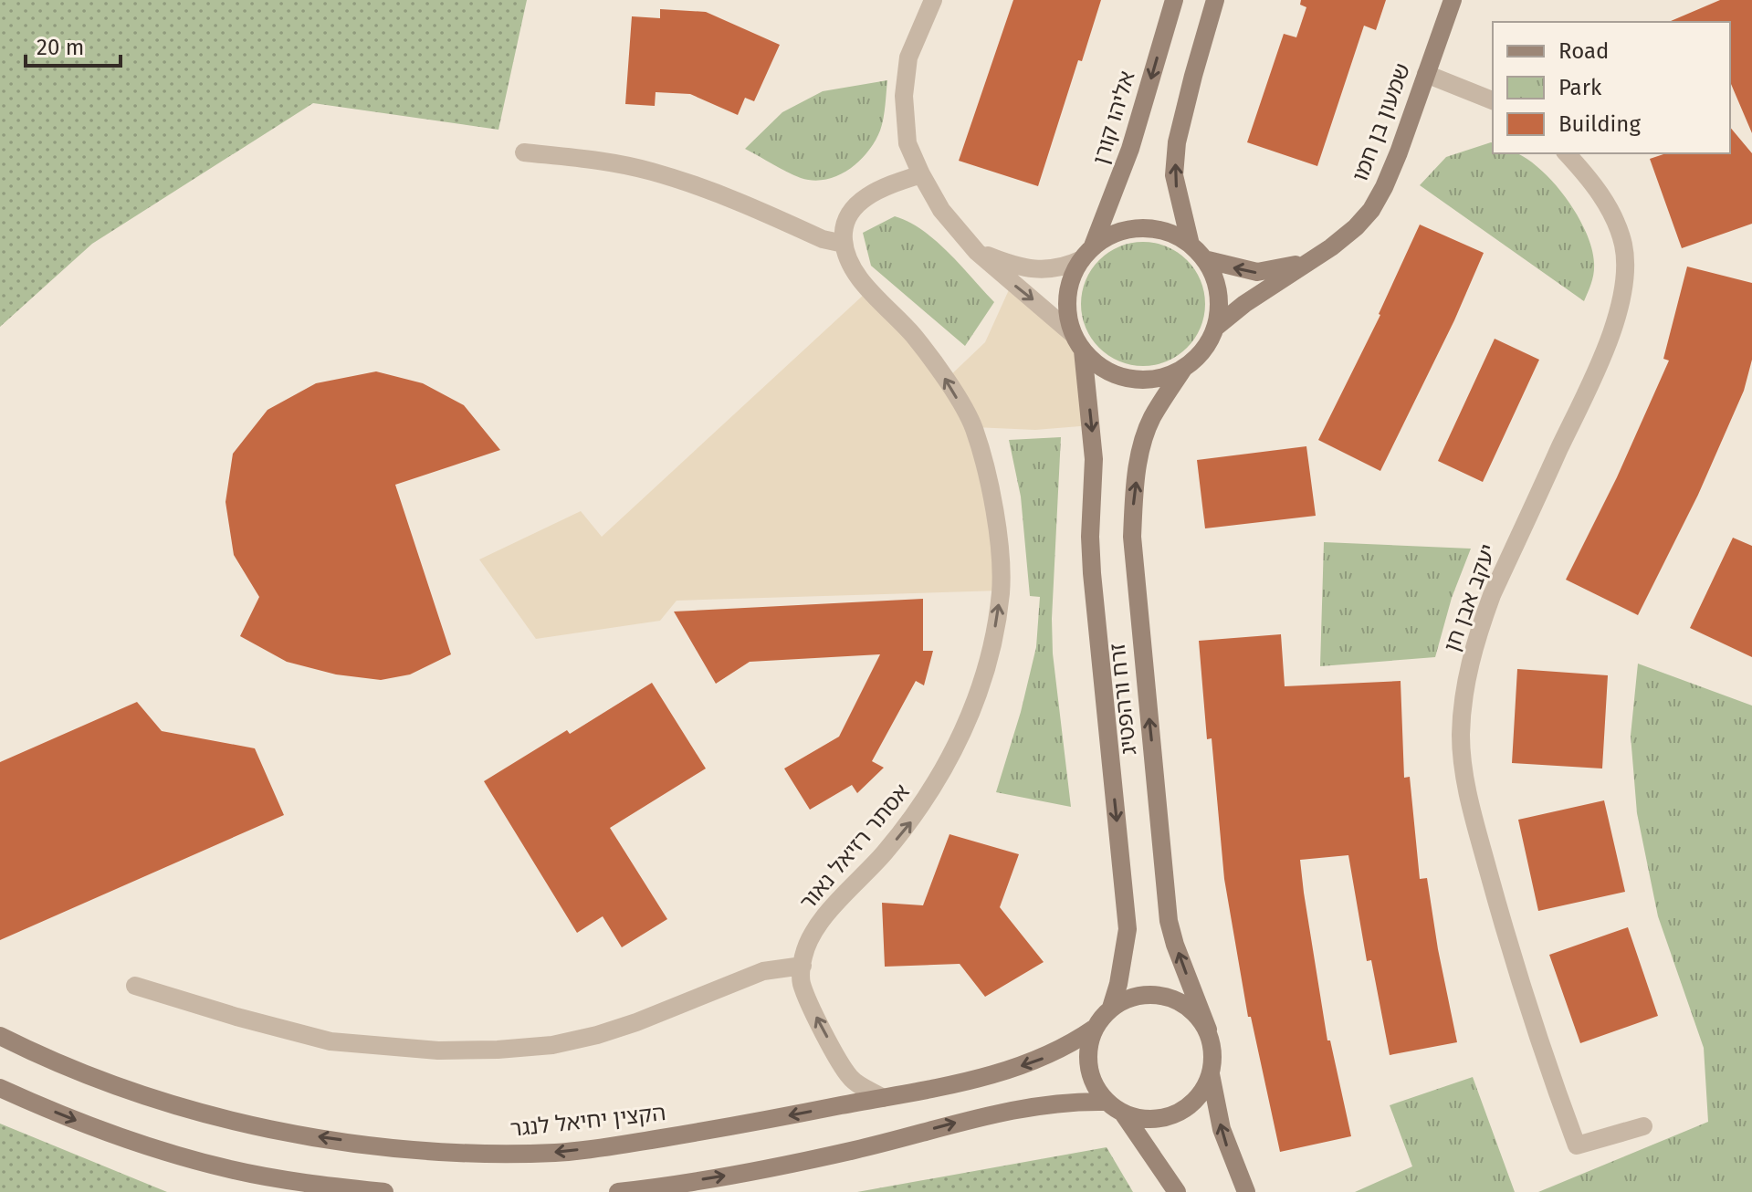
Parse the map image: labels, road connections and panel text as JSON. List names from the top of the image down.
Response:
{
  "streets": {
    "street": [
      "אליהו קורן",
      "שמעון בן חמו",
      "יעקב אבן חן",
      "זרח ורהפטיג",
      "אסתר רזיאל נאור",
      "הקצין יחיאל לנגר"
    ]
  },
  "crossings": [
    ["אליהו קורן", "שמעון בן חמו"],
    ["אליהו קורן", "זרח ורהפטיג"],
    ["שמעון בן חמו", "זרח ורהפטיג"],
    ["זרח ורהפטיג", "הקצין יחיאל לנגר"],
    ["אסתר רזיאל נאור", "הקצין יחיאל לנגר"]
  ],
  "one_way": ["אסתר רזיאל נאור"],
  "legend": ["Road", "Park", "Building"],
  "scale_bar": "20 m"
}
